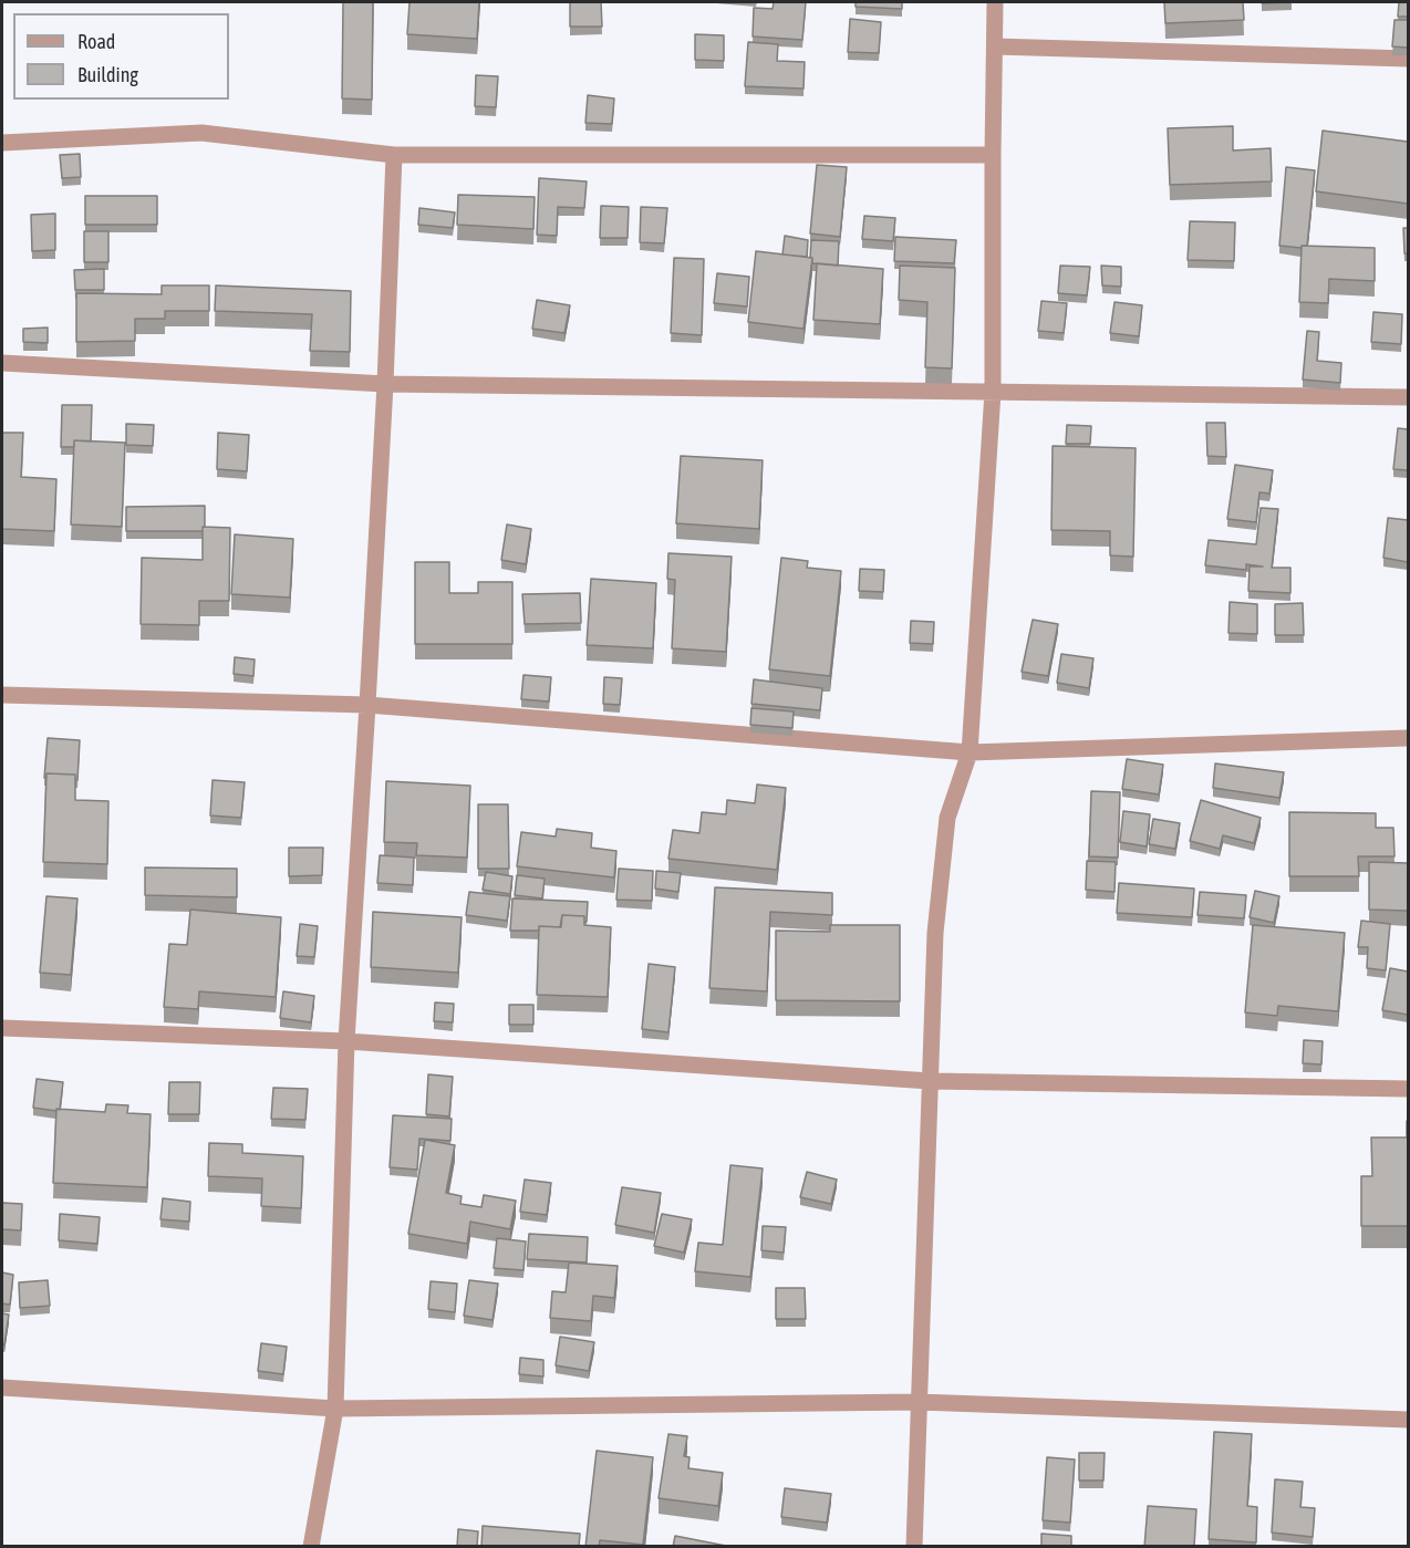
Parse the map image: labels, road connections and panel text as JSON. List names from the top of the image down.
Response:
{
  "legend": ["Road", "Building"]
}
